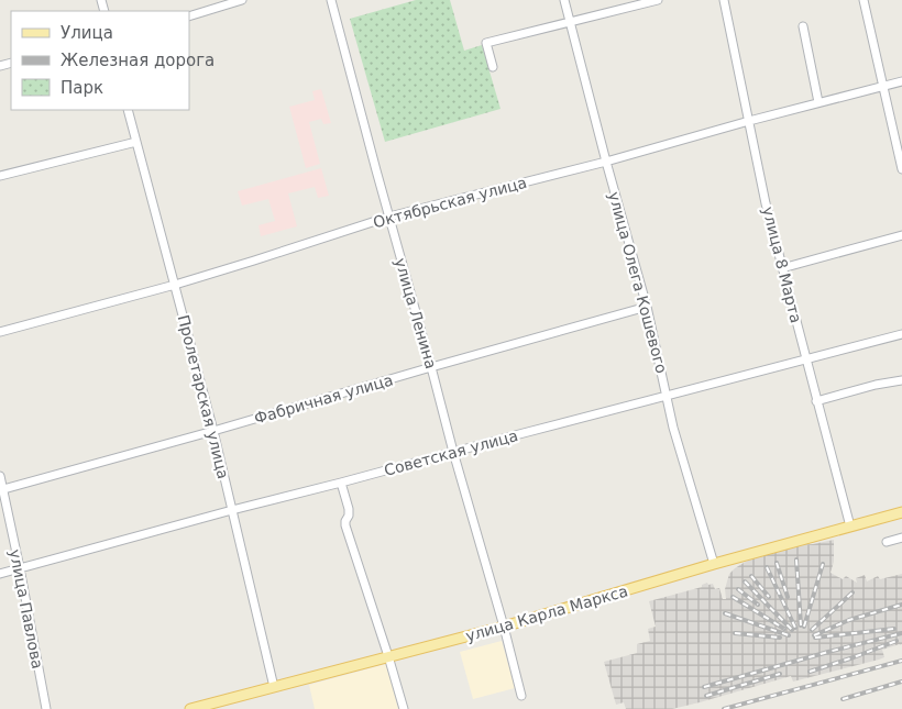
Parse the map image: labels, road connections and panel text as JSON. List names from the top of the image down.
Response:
{
  "streets": {
    "main road": ["улица Карла Маркса"],
    "street": [
      "Октябрьская улица",
      "улица 8 Марта",
      "улица Олега Кошевого",
      "улица Ленина",
      "Пролетарская улица",
      "Фабричная улица",
      "Советская улица",
      "улица Павлова"
    ]
  },
  "crossings": [
    ["Октябрьская улица", "улица 8 Марта"],
    ["Октябрьская улица", "улица Олега Кошевого"],
    ["Октябрьская улица", "улица Ленина"],
    ["Октябрьская улица", "Пролетарская улица"],
    ["улица 8 Марта", "Советская улица"],
    ["улица 8 Марта", "улица Карла Маркса"],
    ["улица Олега Кошевого", "Фабричная улица"],
    ["улица Олега Кошевого", "Советская улица"],
    ["улица Олега Кошевого", "улица Карла Маркса"],
    ["улица Ленина", "Фабричная улица"],
    ["улица Ленина", "Советская улица"],
    ["улица Ленина", "улица Карла Маркса"],
    ["Пролетарская улица", "Фабричная улица"],
    ["Пролетарская улица", "Советская улица"],
    ["Пролетарская улица", "улица Карла Маркса"],
    ["Фабричная улица", "улица Павлова"],
    ["Советская улица", "улица Павлова"]
  ],
  "legend": ["Улица", "Железная дорога", "Парк"]
}
